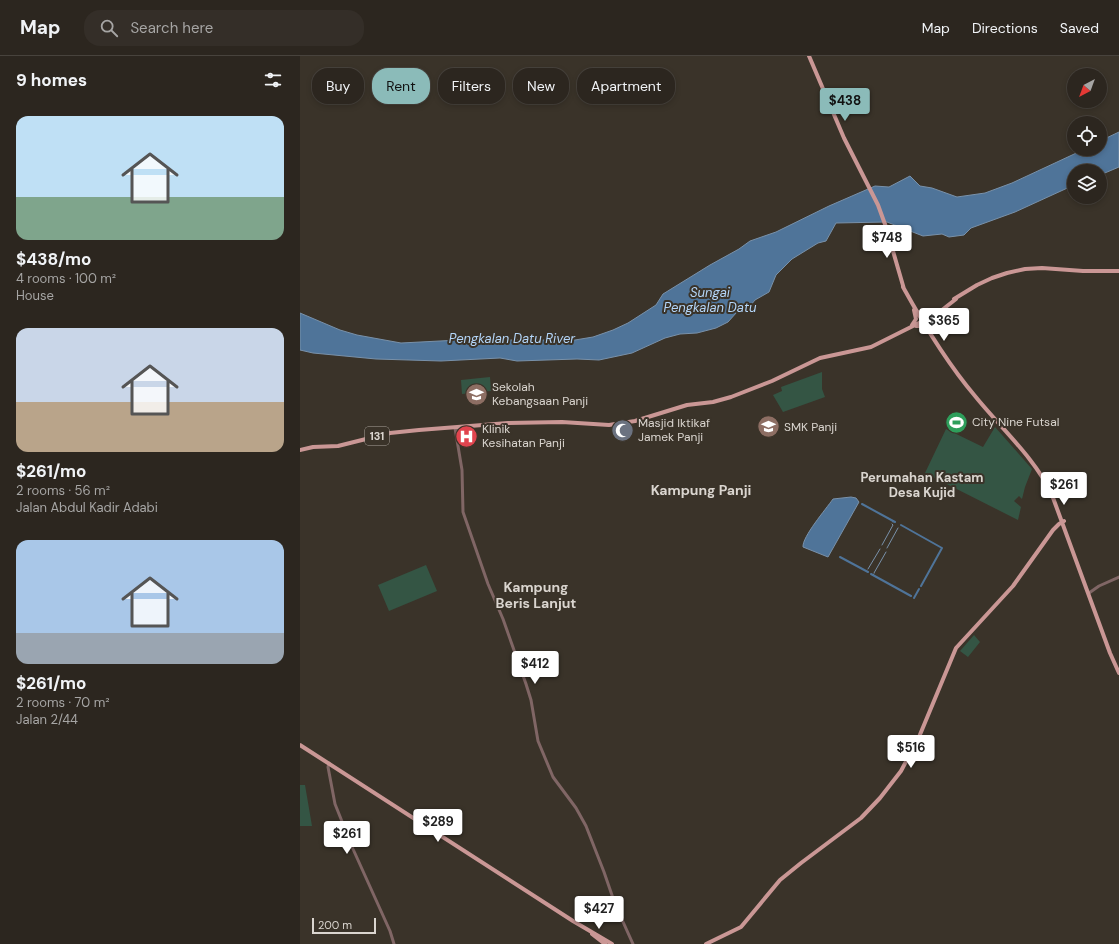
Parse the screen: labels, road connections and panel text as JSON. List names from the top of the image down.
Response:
{
  "streets": {
    "main road": ["131"]
  },
  "districts": ["Perumahan Kastam Desa Kujid", "Kampung Panji", "Kampung Beris Lanjut"],
  "water": ["Sungai Pengkalan Datu", "Pengkalan Datu River"],
  "places": {
    "school or university": ["Sekolah Kebangsaan Panji", "SMK Panji"],
    "sports": ["City Nine Futsal"],
    "mosque": ["Masjid Iktikaf Jamek Panji"],
    "hospital": ["Klinik Kesihatan Panji"]
  },
  "scale_bar": "200 m",
  "north": "bottom left",
  "page": {
    "header": "Map",
    "search": "Search here",
    "nav": ["Map", "Directions", "Saved"],
    "heading": "9 homes",
    "chip": [
      "Buy",
      "Rent",
      "Filters",
      "New",
      "Apartment"
    ],
    "price": [
      "$438",
      "$748",
      "$365",
      "$261",
      "$412",
      "$516",
      "$289",
      "$261",
      "$427"
    ],
    "list": [
      {
        "name": "$438/mo",
        "note": "4 rooms · 100 m² · House"
      },
      {
        "name": "$261/mo",
        "note": "2 rooms · 56 m² · Jalan Abdul Kadir Adabi"
      },
      {
        "name": "$261/mo",
        "note": "2 rooms · 70 m² · Jalan 2/44"
      }
    ],
    "scale": "200 m"
  }
}
